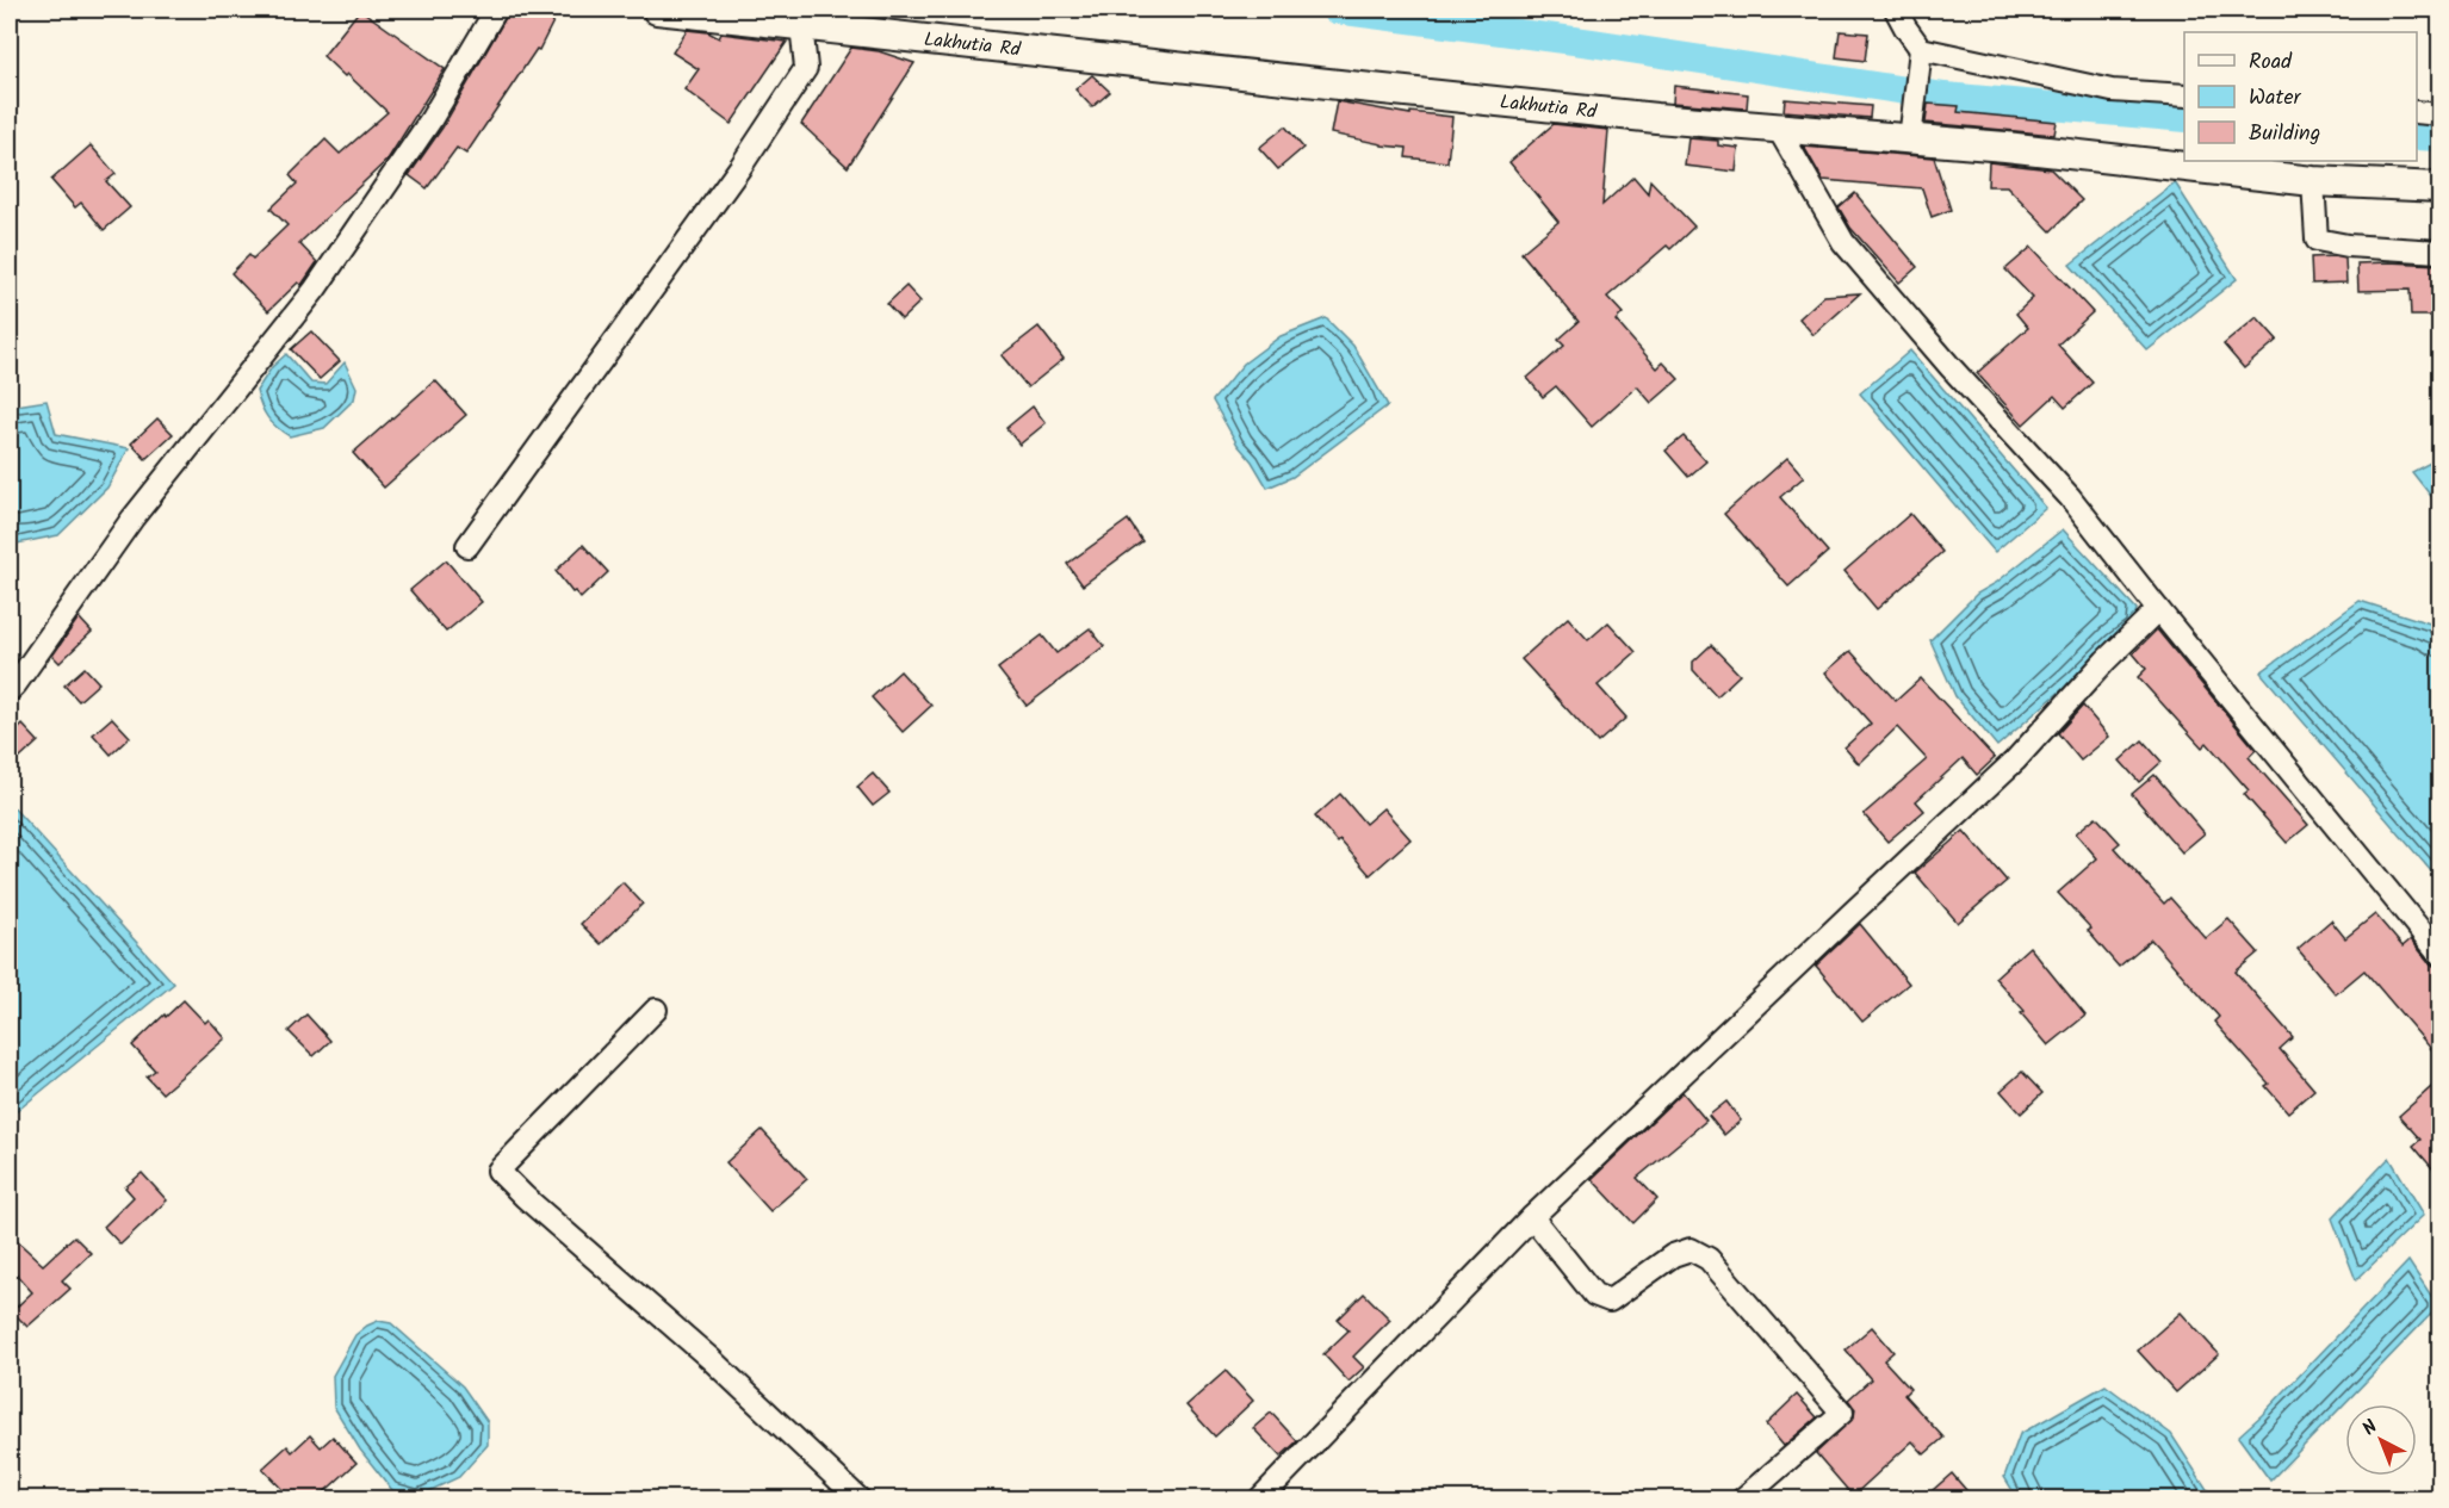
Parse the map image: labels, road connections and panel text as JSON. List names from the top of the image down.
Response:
{
  "streets": {
    "street": ["Lakhutia Rd"]
  },
  "legend": ["Road", "Water", "Building"],
  "north": "top left"
}
